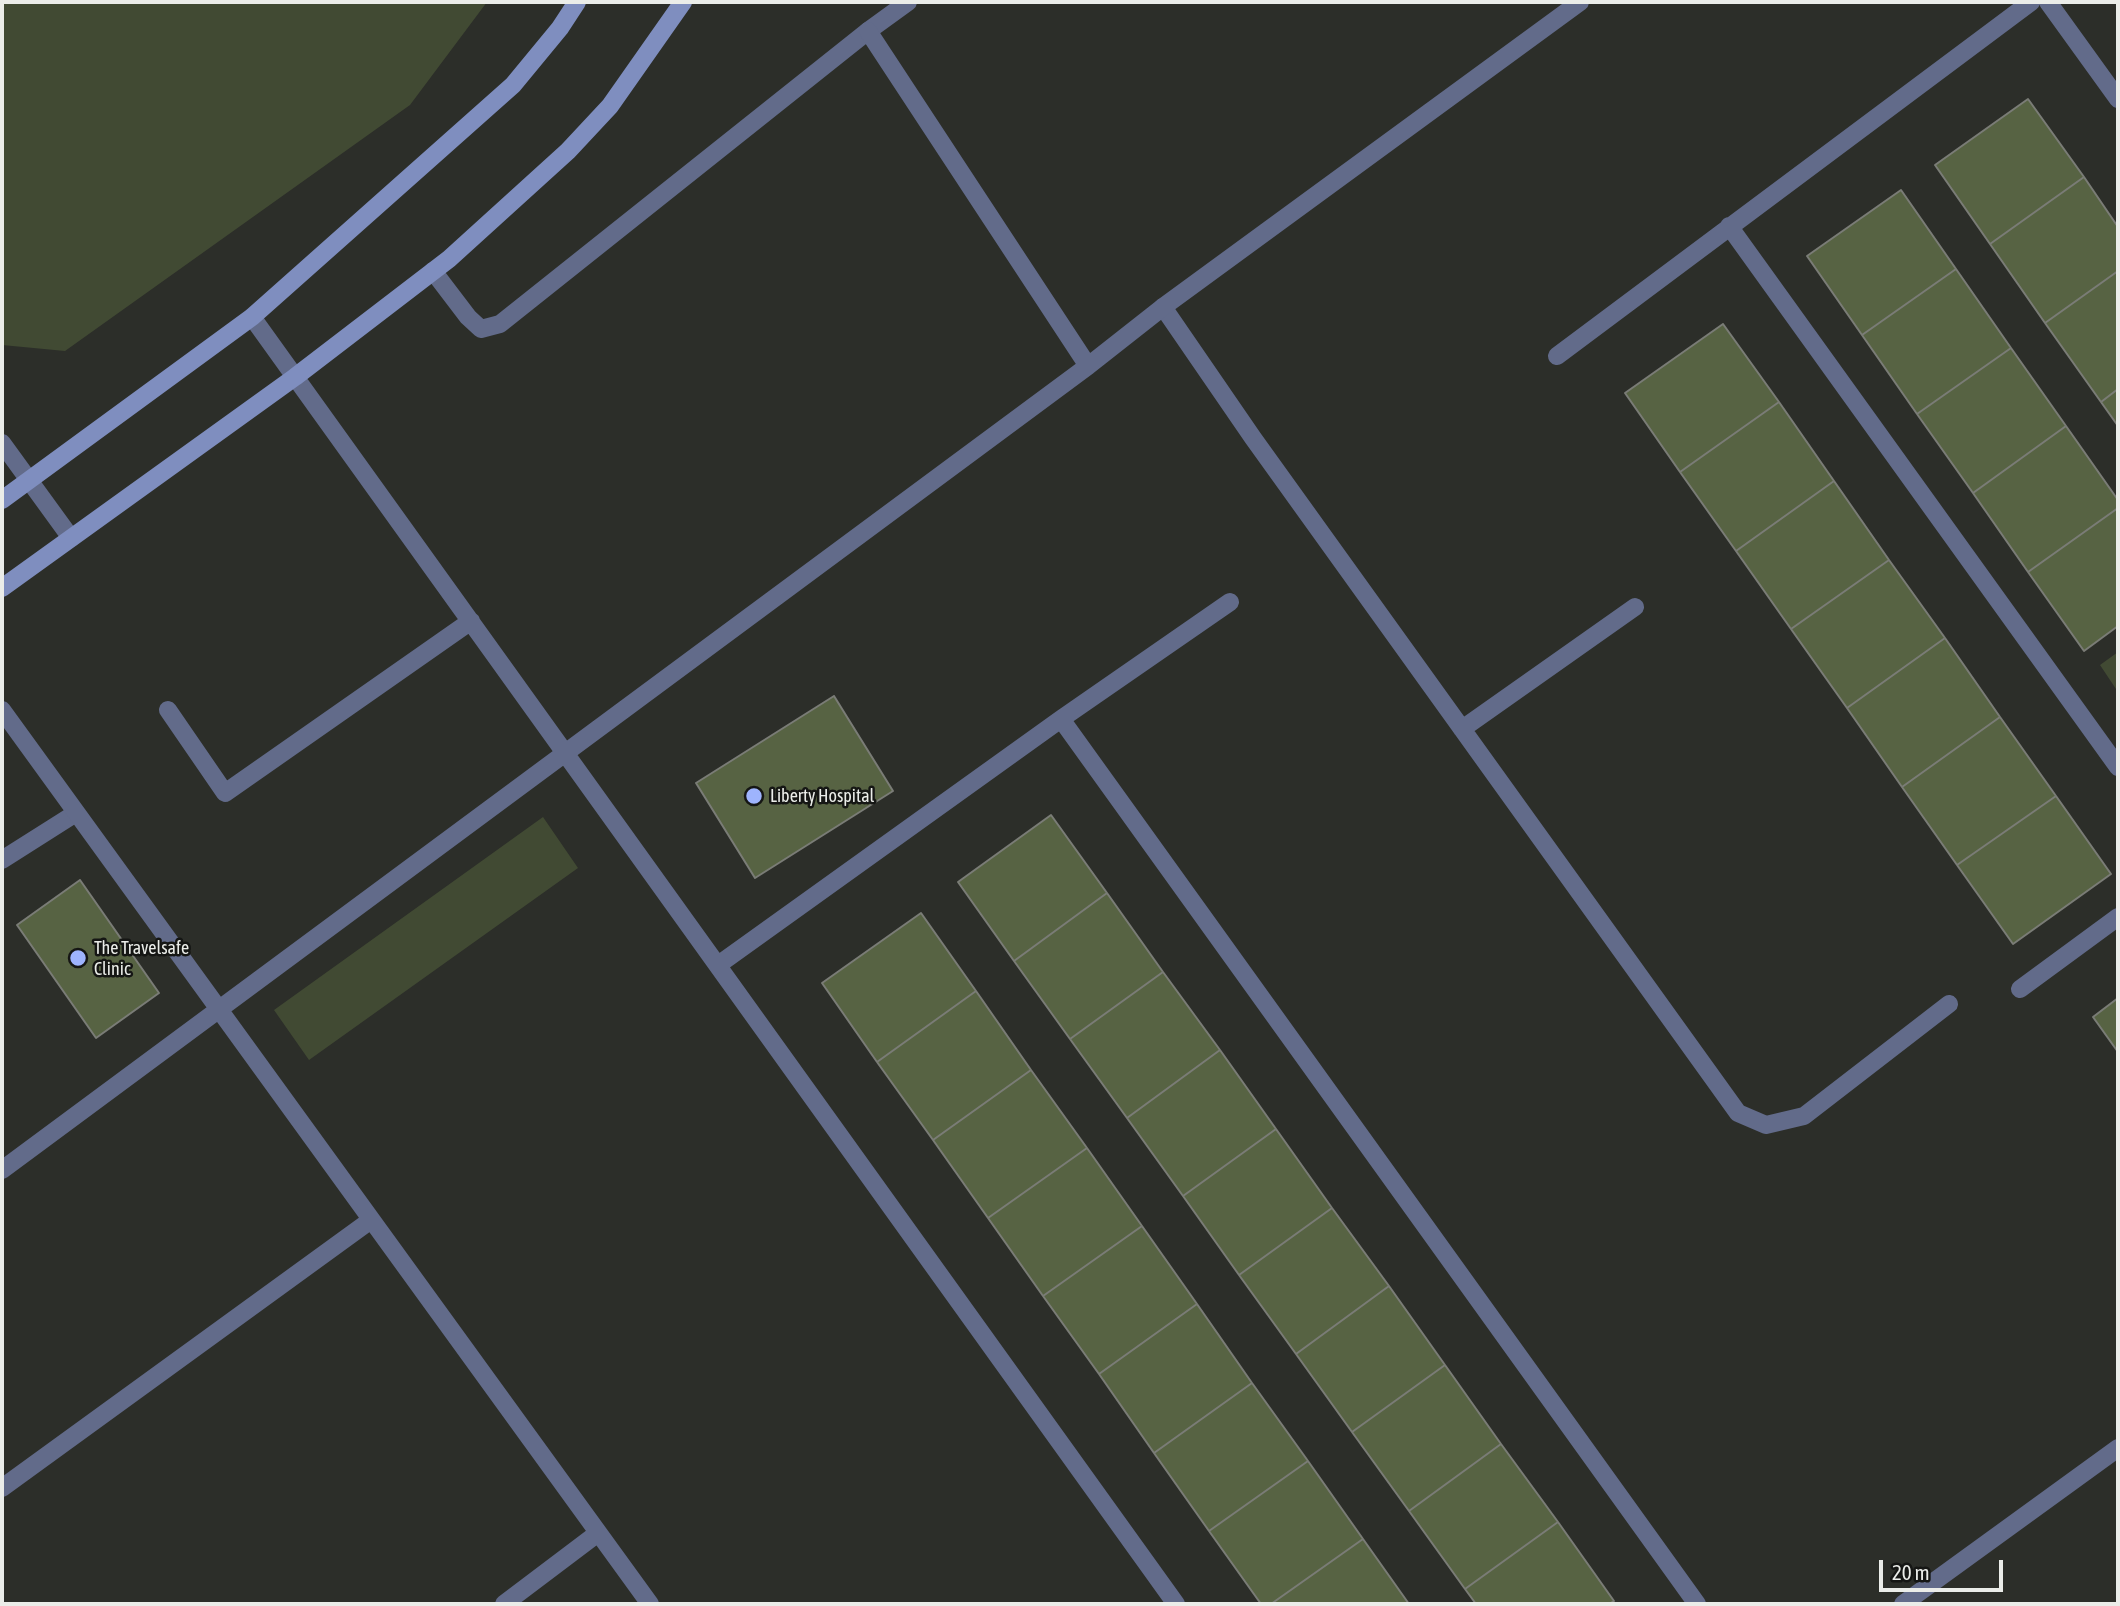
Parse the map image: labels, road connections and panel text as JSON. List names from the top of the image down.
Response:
{
  "places": ["Liberty Hospital", "The Travelsafe Clinic"],
  "scale_bar": "20 m"
}
